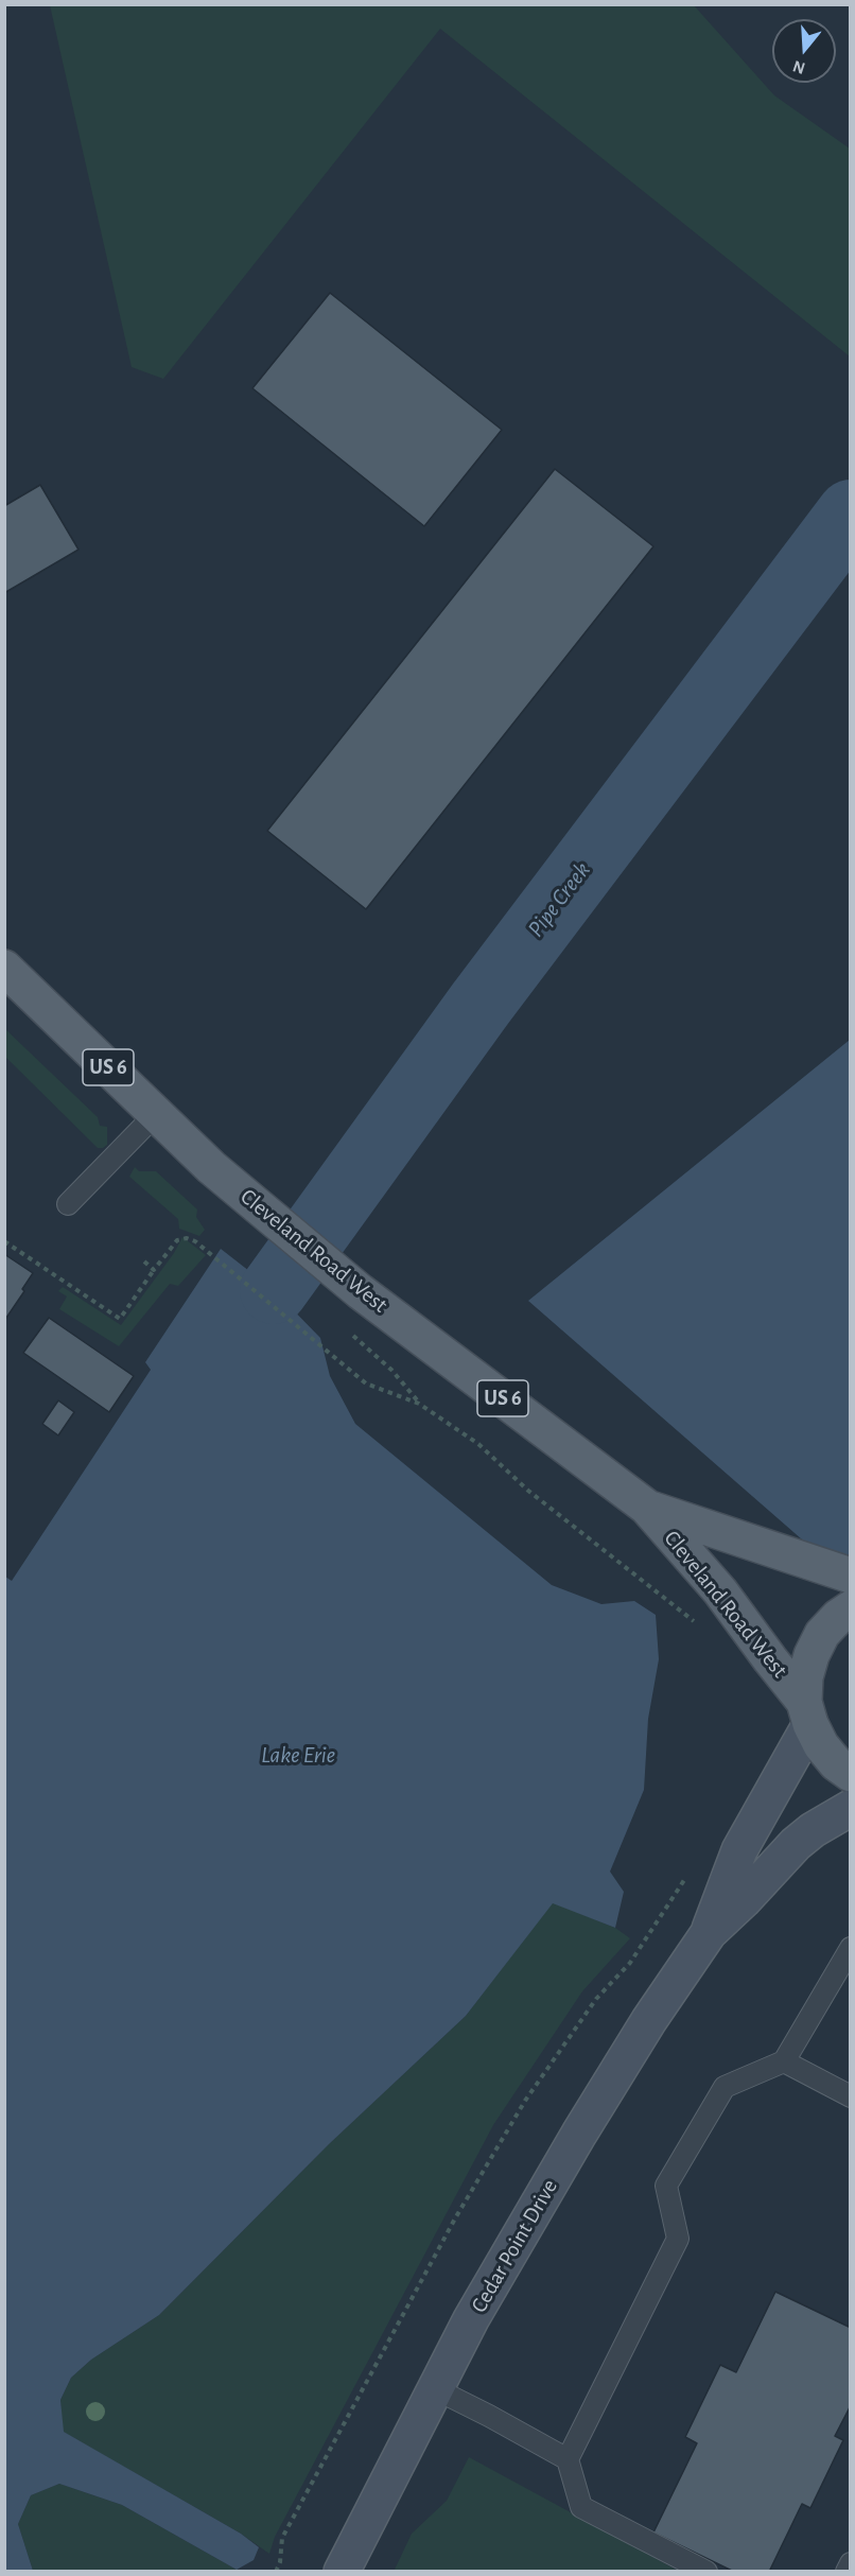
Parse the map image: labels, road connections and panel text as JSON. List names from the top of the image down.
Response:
{
  "streets": {
    "main road": ["US 6", "Cleveland Road West", "Cedar Point Drive"]
  },
  "crossings": [
    ["Cleveland Road West", "Cedar Point Drive"]
  ],
  "water": ["Pipe Creek", "Lake Erie"],
  "north": "bottom"
}
